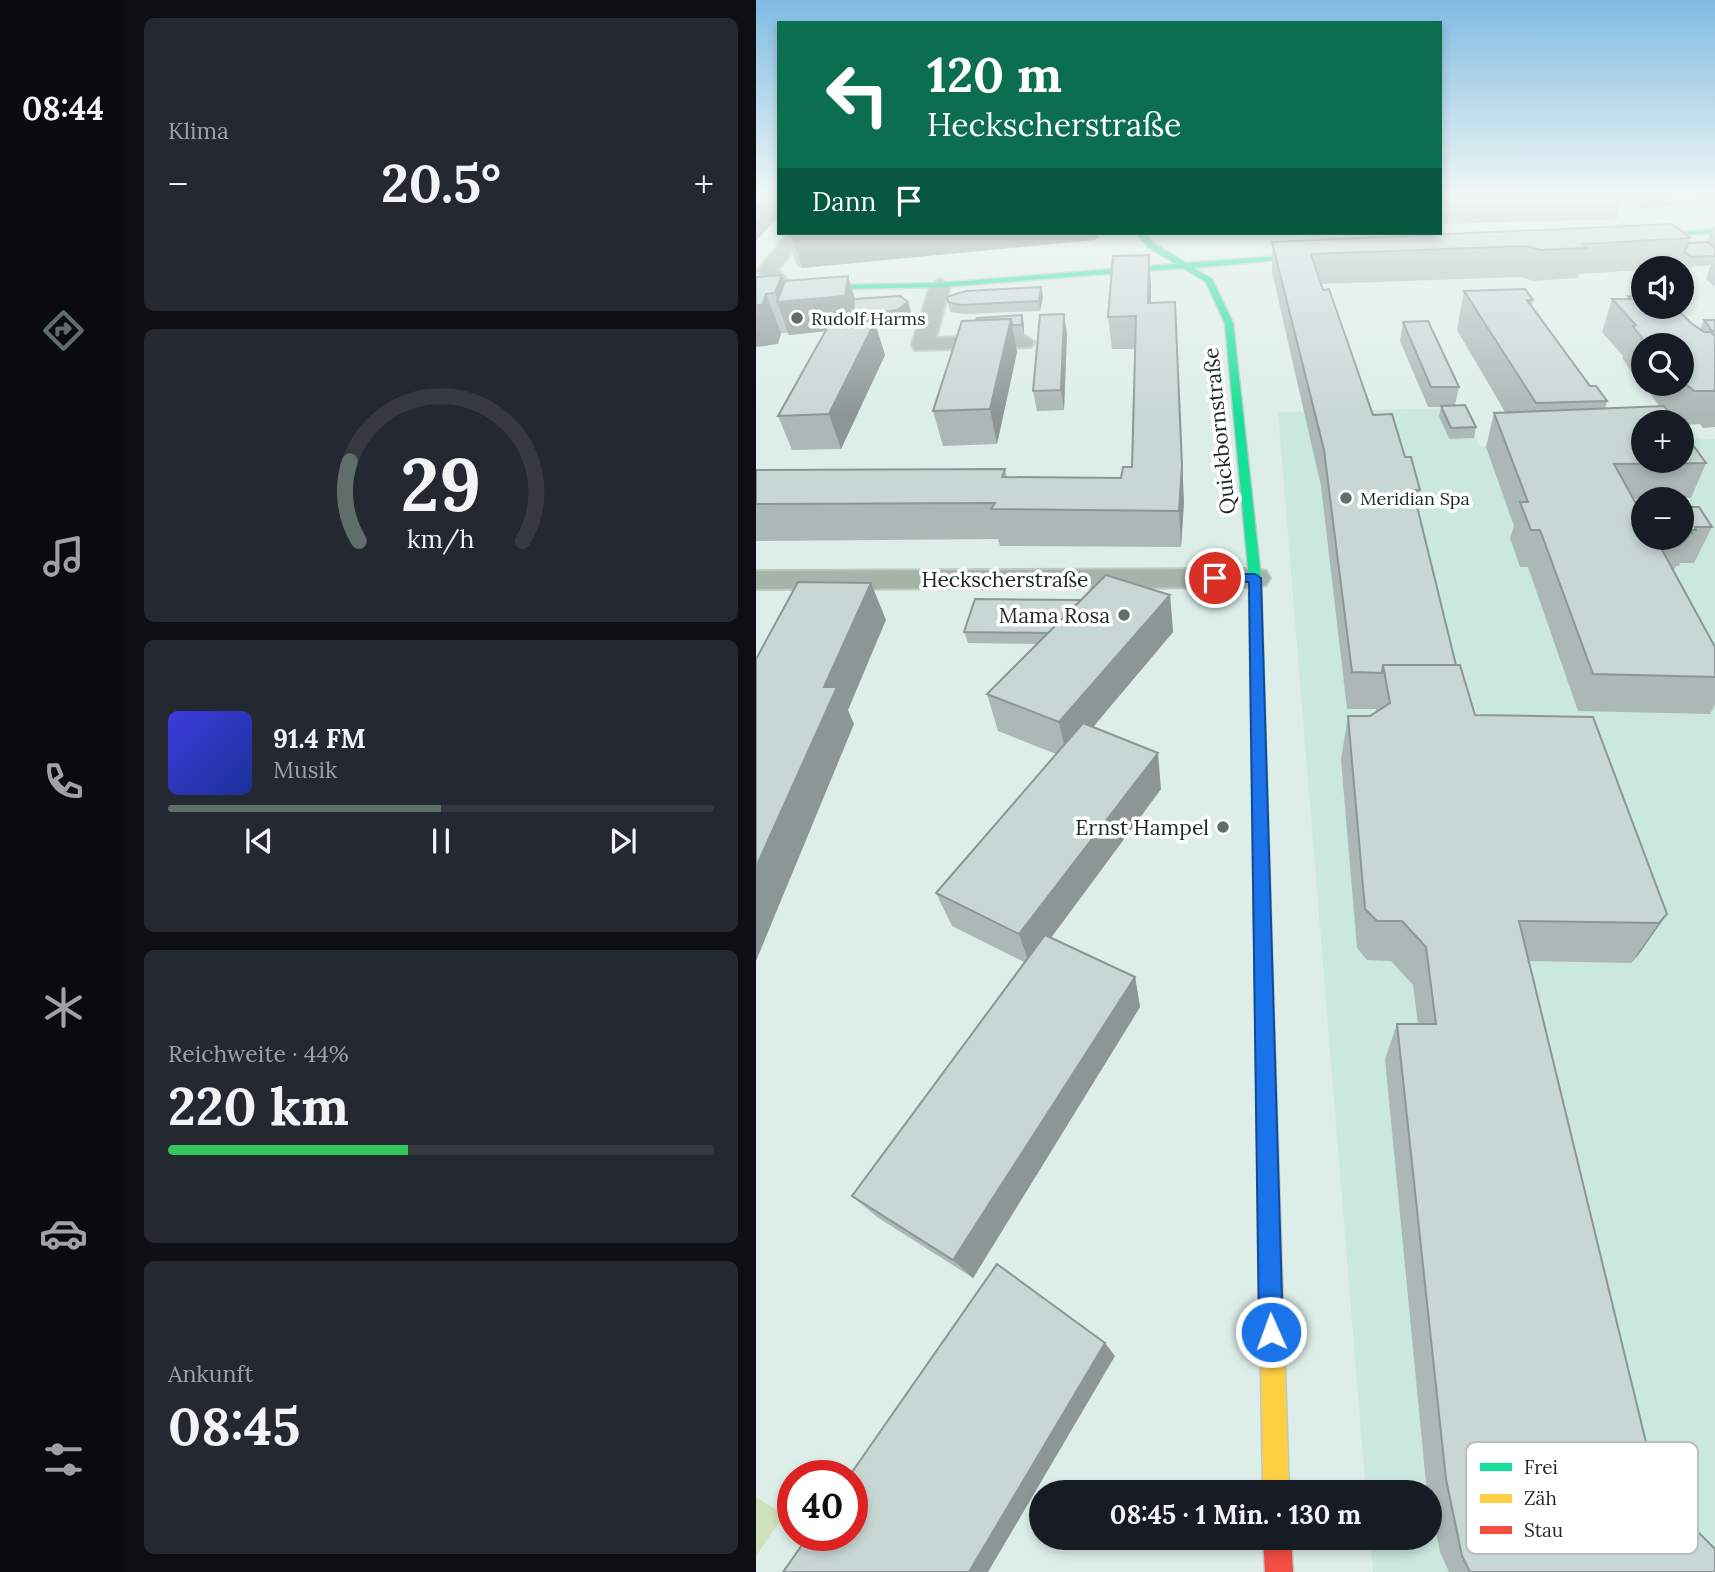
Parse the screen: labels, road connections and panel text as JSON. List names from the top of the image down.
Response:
{
  "streets": {
    "street": ["Quickbornstraße", "Heckscherstraße"]
  },
  "crossings": [
    ["Quickbornstraße", "Heckscherstraße"]
  ],
  "places": [
    "Rudolf Harms",
    "Meridian Spa",
    "Mama Rosa",
    "Ernst Hampel"
  ],
  "legend": ["Frei", "Zäh", "Stau"],
  "page": {
    "tabs": "08:44",
    "tile": [
      "Klima",
      ["Reichweite · 44%", "220 km"],
      ["Ankunft", "08:45"]
    ],
    "turn": ["120 m", "Heckscherstraße"],
    "heat": ["−", "20.5°", "+"],
    "then": "Dann",
    "map_buttons": ["+", "−"],
    "song": ["91.4 FM", "Musik"],
    "limit": "40",
    "trip": "08:45 · 1 Min. · 130 m",
    "gauge": ["29", "km/h"]
  }
}
